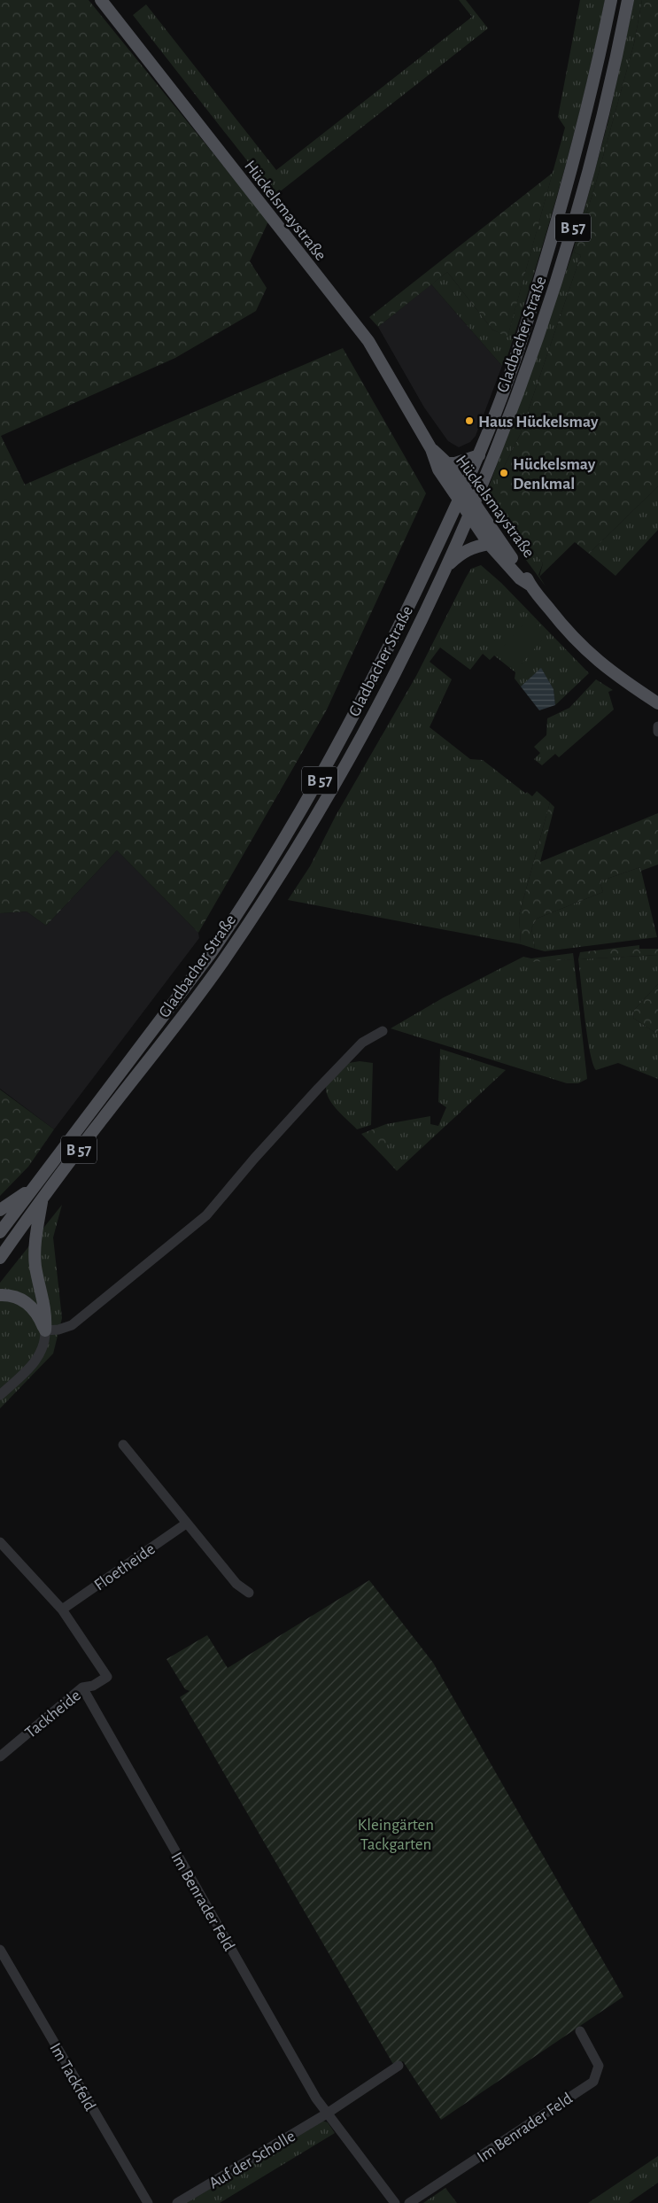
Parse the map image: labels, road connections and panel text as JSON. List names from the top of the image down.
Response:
{
  "streets": {
    "main road": ["Hückelsmaystraße", "B 57", "Gladbacher Straße"],
    "street": [
      "Floetheide",
      "Tackheide",
      "Im Benrader Feld",
      "Im Tackfeld",
      "Auf der Scholle"
    ]
  },
  "crossings": [
    ["Hückelsmaystraße", "Gladbacher Straße"],
    ["Floetheide", "Tackheide"],
    ["Tackheide", "Im Benrader Feld"],
    ["Im Benrader Feld", "Auf der Scholle"]
  ],
  "parks": ["Kleingärten Tackgarten"],
  "places": ["Haus Hückelsmay", "Hückelsmay Denkmal"]
}
